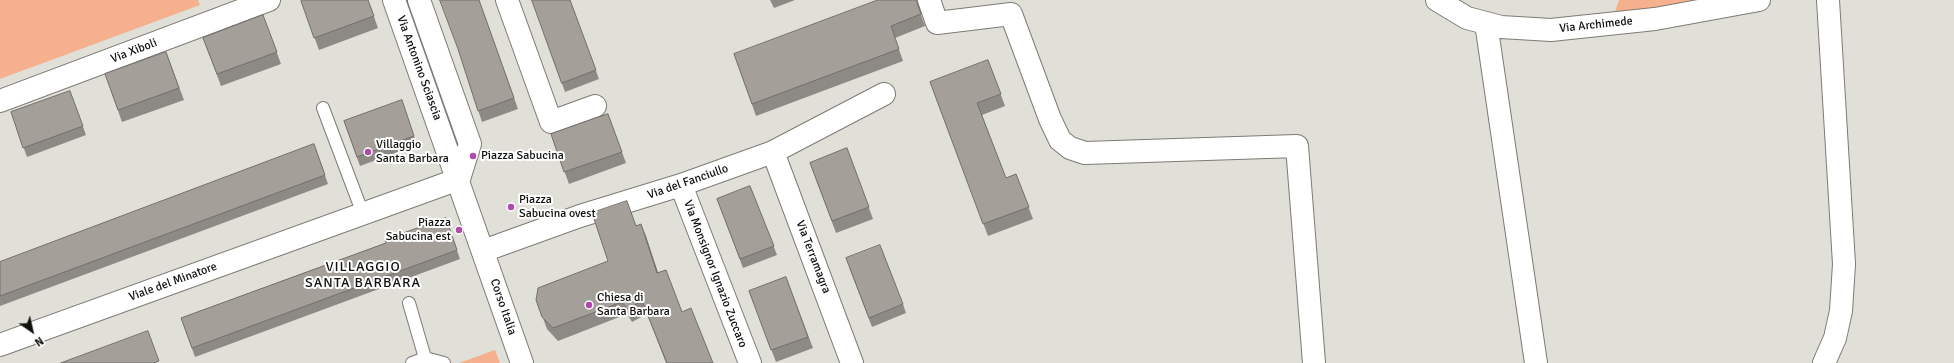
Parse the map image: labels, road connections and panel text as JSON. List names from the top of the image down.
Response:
{
  "streets": {
    "street": [
      "Via Archimede",
      "Via Xiboli",
      "Via Antonino Sciascia",
      "Via del Fanciullo",
      "Via Terramagra",
      "Via Monsignor Ignazio Zuccaro",
      "Viale del Minatore",
      "Corso Italia"
    ]
  },
  "crossings": [
    ["Via Antonino Sciascia", "Corso Italia"],
    ["Via del Fanciullo", "Via Terramagra"],
    ["Via del Fanciullo", "Via Monsignor Ignazio Zuccaro"],
    ["Via del Fanciullo", "Corso Italia"]
  ],
  "districts": ["VILLAGGIO SANTA BARBARA"],
  "places": [
    "Villaggio Santa Barbara",
    "Piazza Sabucina",
    "Piazza Sabucina ovest",
    "Piazza Sabucina est",
    "Chiesa di Santa Barbara"
  ],
  "north": "bottom right"
}
